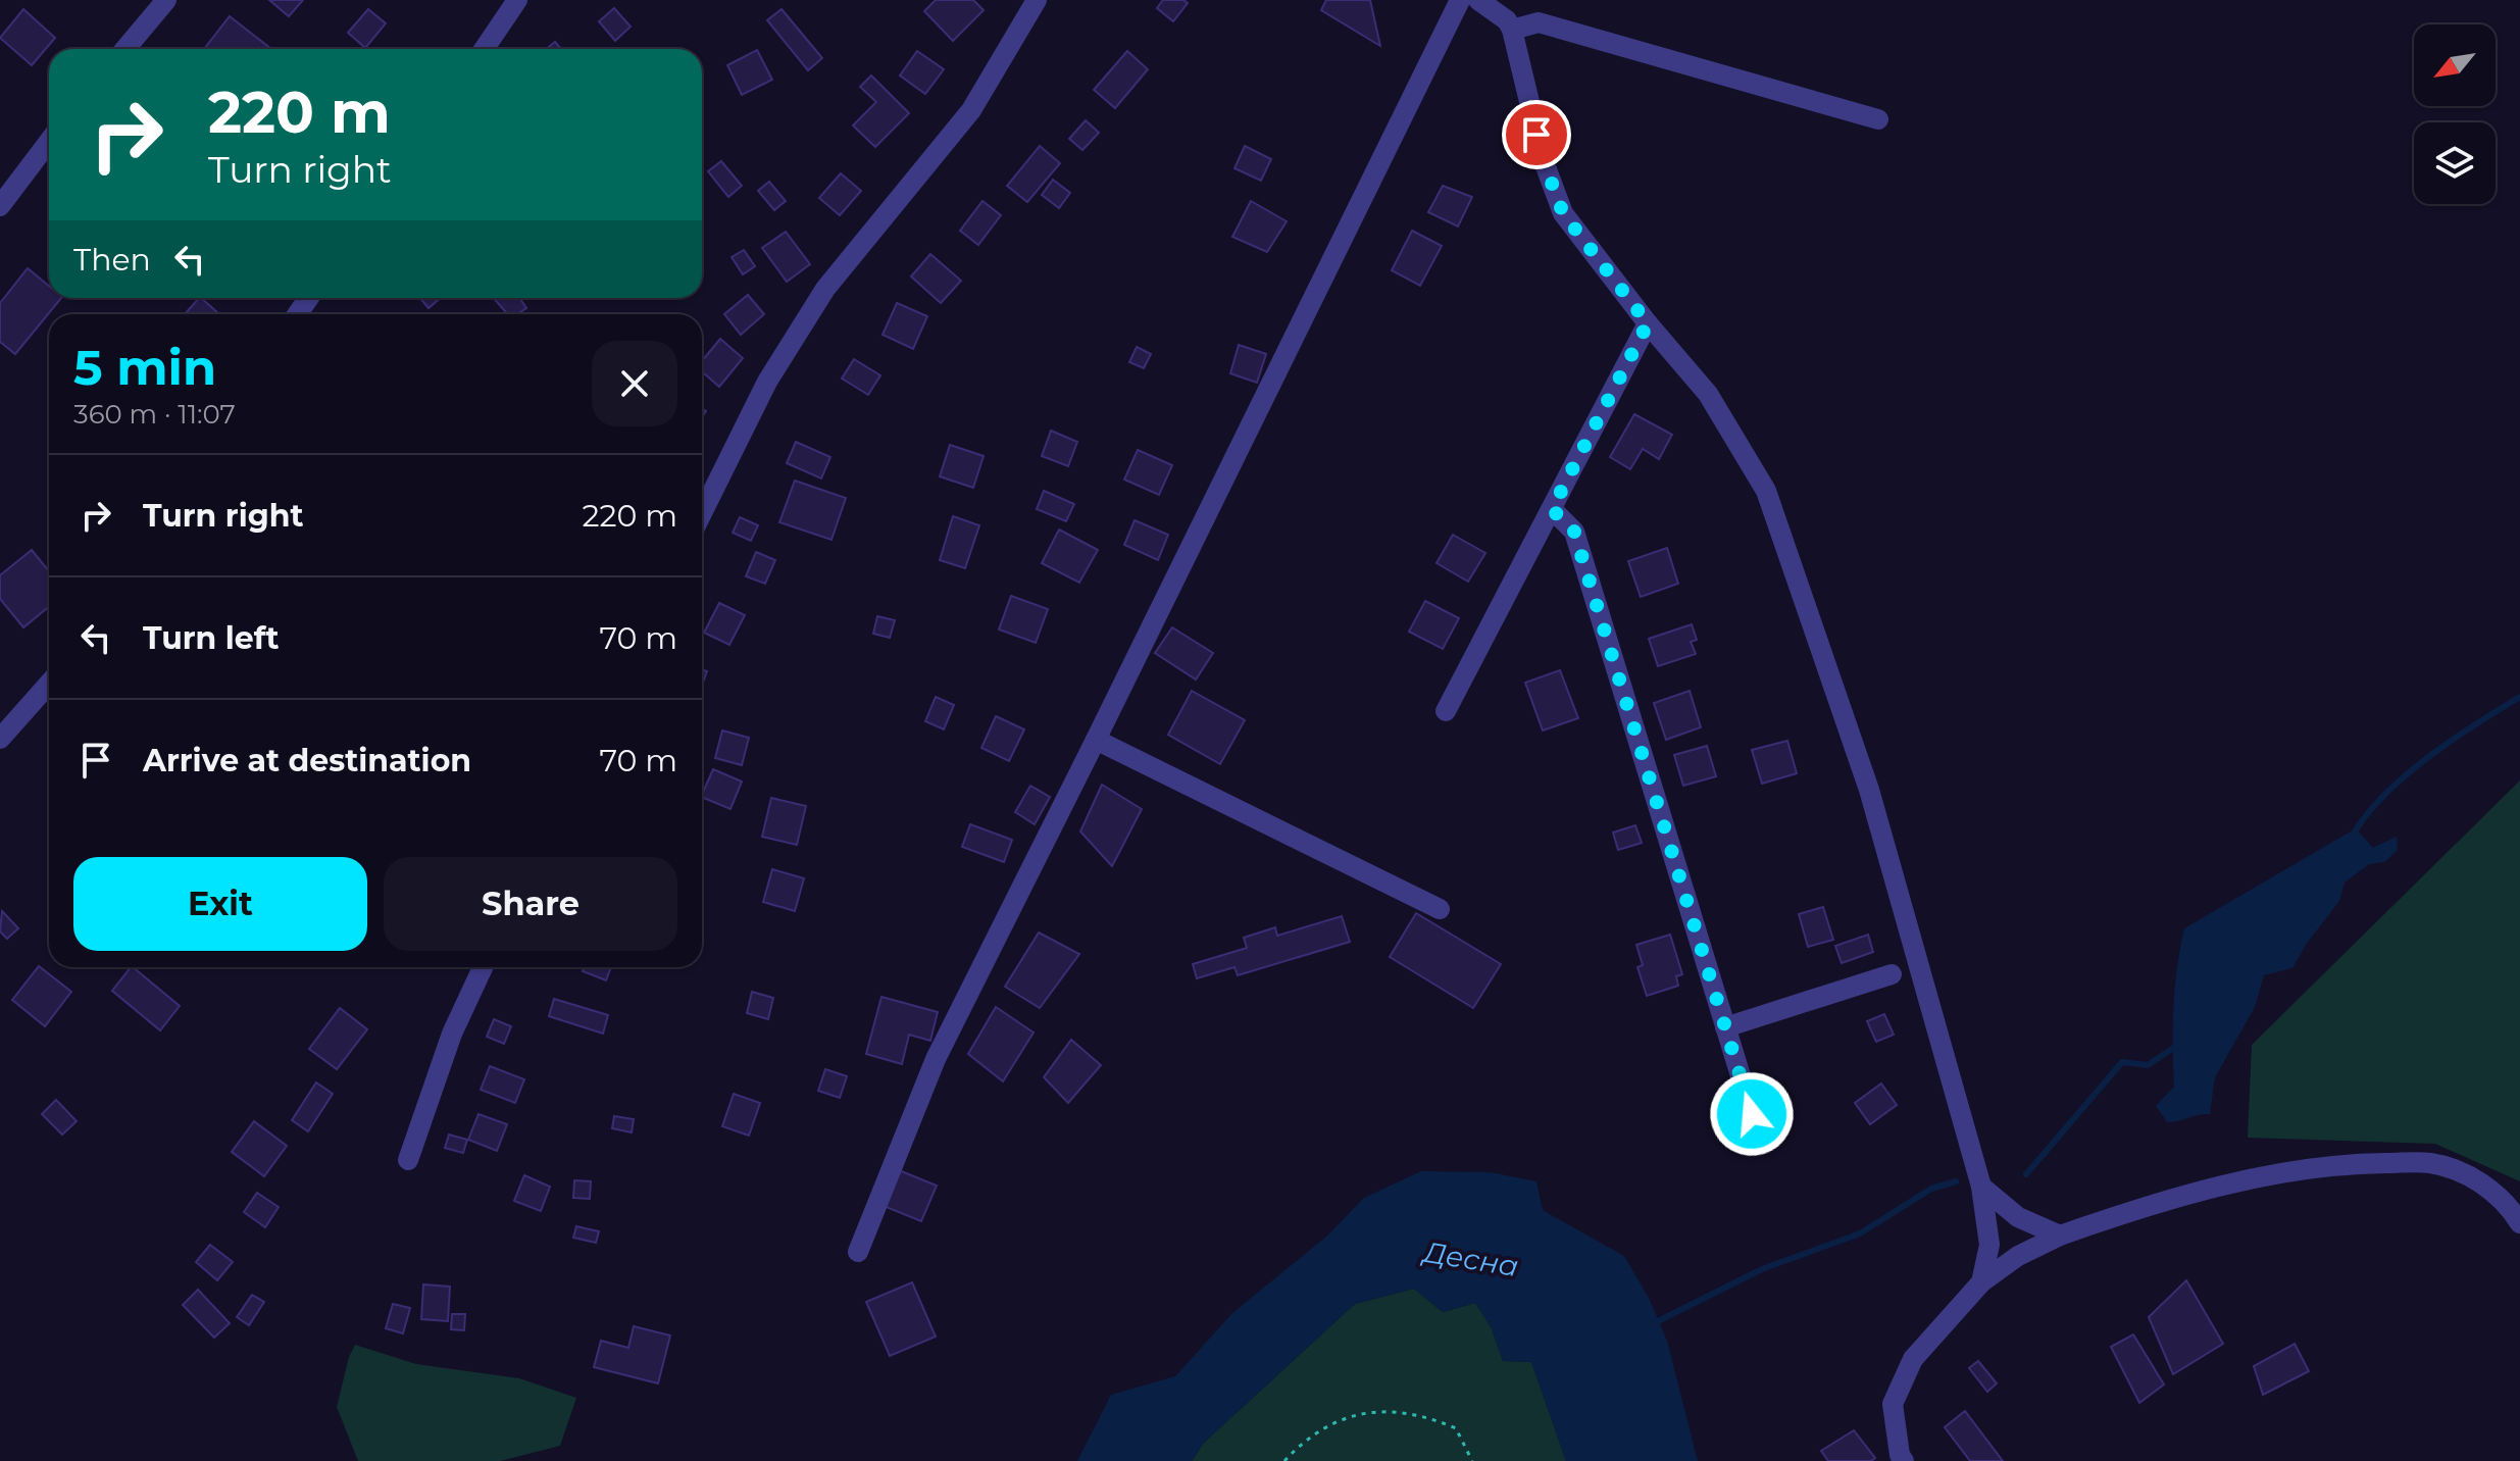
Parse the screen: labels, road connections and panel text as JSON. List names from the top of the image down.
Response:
{
  "water": ["Десна"],
  "north": "bottom left",
  "page": {
    "turn": ["220 m", "Turn right"],
    "then": "Then",
    "heading": ["5 min", "360 m · 11:07"],
    "list": [
      {
        "name": "Turn right",
        "value": "220 m"
      },
      {
        "name": "Turn left",
        "value": "70 m"
      },
      {
        "name": "Arrive at destination",
        "value": "70 m"
      }
    ],
    "buttons": ["Exit", "Share"]
  }
}
